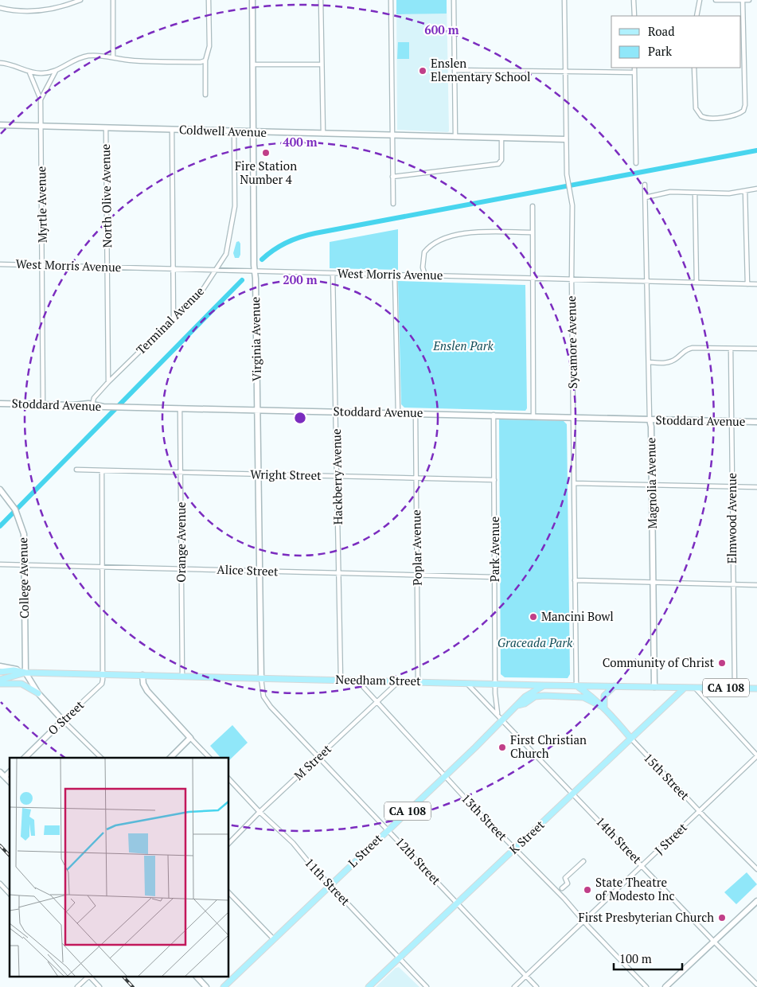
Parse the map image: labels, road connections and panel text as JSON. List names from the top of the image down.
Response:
{
  "streets": {
    "main road": [
      "Needham Street",
      "CA 108",
      "15th Street",
      "K Street",
      "L Street"
    ],
    "street": [
      "Coldwell Avenue",
      "North Olive Avenue",
      "Myrtle Avenue",
      "West Morris Avenue",
      "Terminal Avenue",
      "Virginia Avenue",
      "Sycamore Avenue",
      "Stoddard Avenue",
      "Wright Street",
      "Hackberry Avenue",
      "Magnolia Avenue",
      "Elmwood Avenue",
      "Orange Avenue",
      "Poplar Avenue",
      "Park Avenue",
      "Alice Street",
      "College Avenue",
      "O Street",
      "M Street",
      "13th Street",
      "J Street",
      "14th Street",
      "12th Street",
      "11th Street"
    ]
  },
  "crossings": [
    ["Coldwell Avenue", "North Olive Avenue"],
    ["Coldwell Avenue", "Myrtle Avenue"],
    ["Coldwell Avenue", "Terminal Avenue"],
    ["Coldwell Avenue", "Virginia Avenue"],
    ["Coldwell Avenue", "Sycamore Avenue"],
    ["North Olive Avenue", "West Morris Avenue"],
    ["North Olive Avenue", "Terminal Avenue"],
    ["Myrtle Avenue", "West Morris Avenue"],
    ["Myrtle Avenue", "Stoddard Avenue"],
    ["West Morris Avenue", "Terminal Avenue"],
    ["West Morris Avenue", "Virginia Avenue"],
    ["West Morris Avenue", "Sycamore Avenue"],
    ["West Morris Avenue", "Hackberry Avenue"],
    ["West Morris Avenue", "Magnolia Avenue"],
    ["Terminal Avenue", "Stoddard Avenue"],
    ["Virginia Avenue", "Stoddard Avenue"],
    ["Virginia Avenue", "Wright Street"],
    ["Virginia Avenue", "Alice Street"],
    ["Virginia Avenue", "Needham Street"],
    ["Virginia Avenue", "12th Street"],
    ["Sycamore Avenue", "Stoddard Avenue"],
    ["Sycamore Avenue", "Needham Street"],
    ["Sycamore Avenue", "15th Street"],
    ["Stoddard Avenue", "Hackberry Avenue"],
    ["Stoddard Avenue", "Magnolia Avenue"],
    ["Stoddard Avenue", "Elmwood Avenue"],
    ["Stoddard Avenue", "Orange Avenue"],
    ["Stoddard Avenue", "Poplar Avenue"],
    ["Stoddard Avenue", "Park Avenue"],
    ["Wright Street", "Hackberry Avenue"],
    ["Wright Street", "Orange Avenue"],
    ["Wright Street", "Poplar Avenue"],
    ["Wright Street", "Park Avenue"],
    ["Hackberry Avenue", "Alice Street"],
    ["Hackberry Avenue", "Needham Street"],
    ["Magnolia Avenue", "Needham Street"],
    ["Elmwood Avenue", "Needham Street"],
    ["Orange Avenue", "Alice Street"],
    ["Orange Avenue", "Needham Street"],
    ["Poplar Avenue", "Alice Street"],
    ["Poplar Avenue", "Needham Street"],
    ["Park Avenue", "Alice Street"],
    ["Park Avenue", "Needham Street"],
    ["Alice Street", "College Avenue"],
    ["College Avenue", "Needham Street"],
    ["Needham Street", "O Street"],
    ["Needham Street", "M Street"],
    ["Needham Street", "15th Street"],
    ["Needham Street", "13th Street"],
    ["Needham Street", "K Street"],
    ["Needham Street", "14th Street"],
    ["Needham Street", "L Street"],
    ["Needham Street", "12th Street"],
    ["M Street", "13th Street"],
    ["M Street", "12th Street"],
    ["M Street", "11th Street"],
    ["15th Street", "K Street"],
    ["15th Street", "J Street"],
    ["13th Street", "K Street"],
    ["13th Street", "J Street"],
    ["13th Street", "L Street"],
    ["K Street", "14th Street"],
    ["K Street", "12th Street"],
    ["K Street", "11th Street"],
    ["J Street", "14th Street"],
    ["J Street", "12th Street"],
    ["14th Street", "L Street"],
    ["L Street", "12th Street"],
    ["L Street", "11th Street"]
  ],
  "parks": ["Enslen Park", "Graceada Park"],
  "places": [
    "Enslen Elementary School",
    "Fire Station Number 4",
    "Mancini Bowl",
    "Community of Christ",
    "First Christian Church",
    "State Theatre of Modesto Inc",
    "First Presbyterian Church"
  ],
  "legend": ["Road", "Park"],
  "scale_bar": "100 m",
  "rings": ["600 m", "400 m", "200 m"]
}
